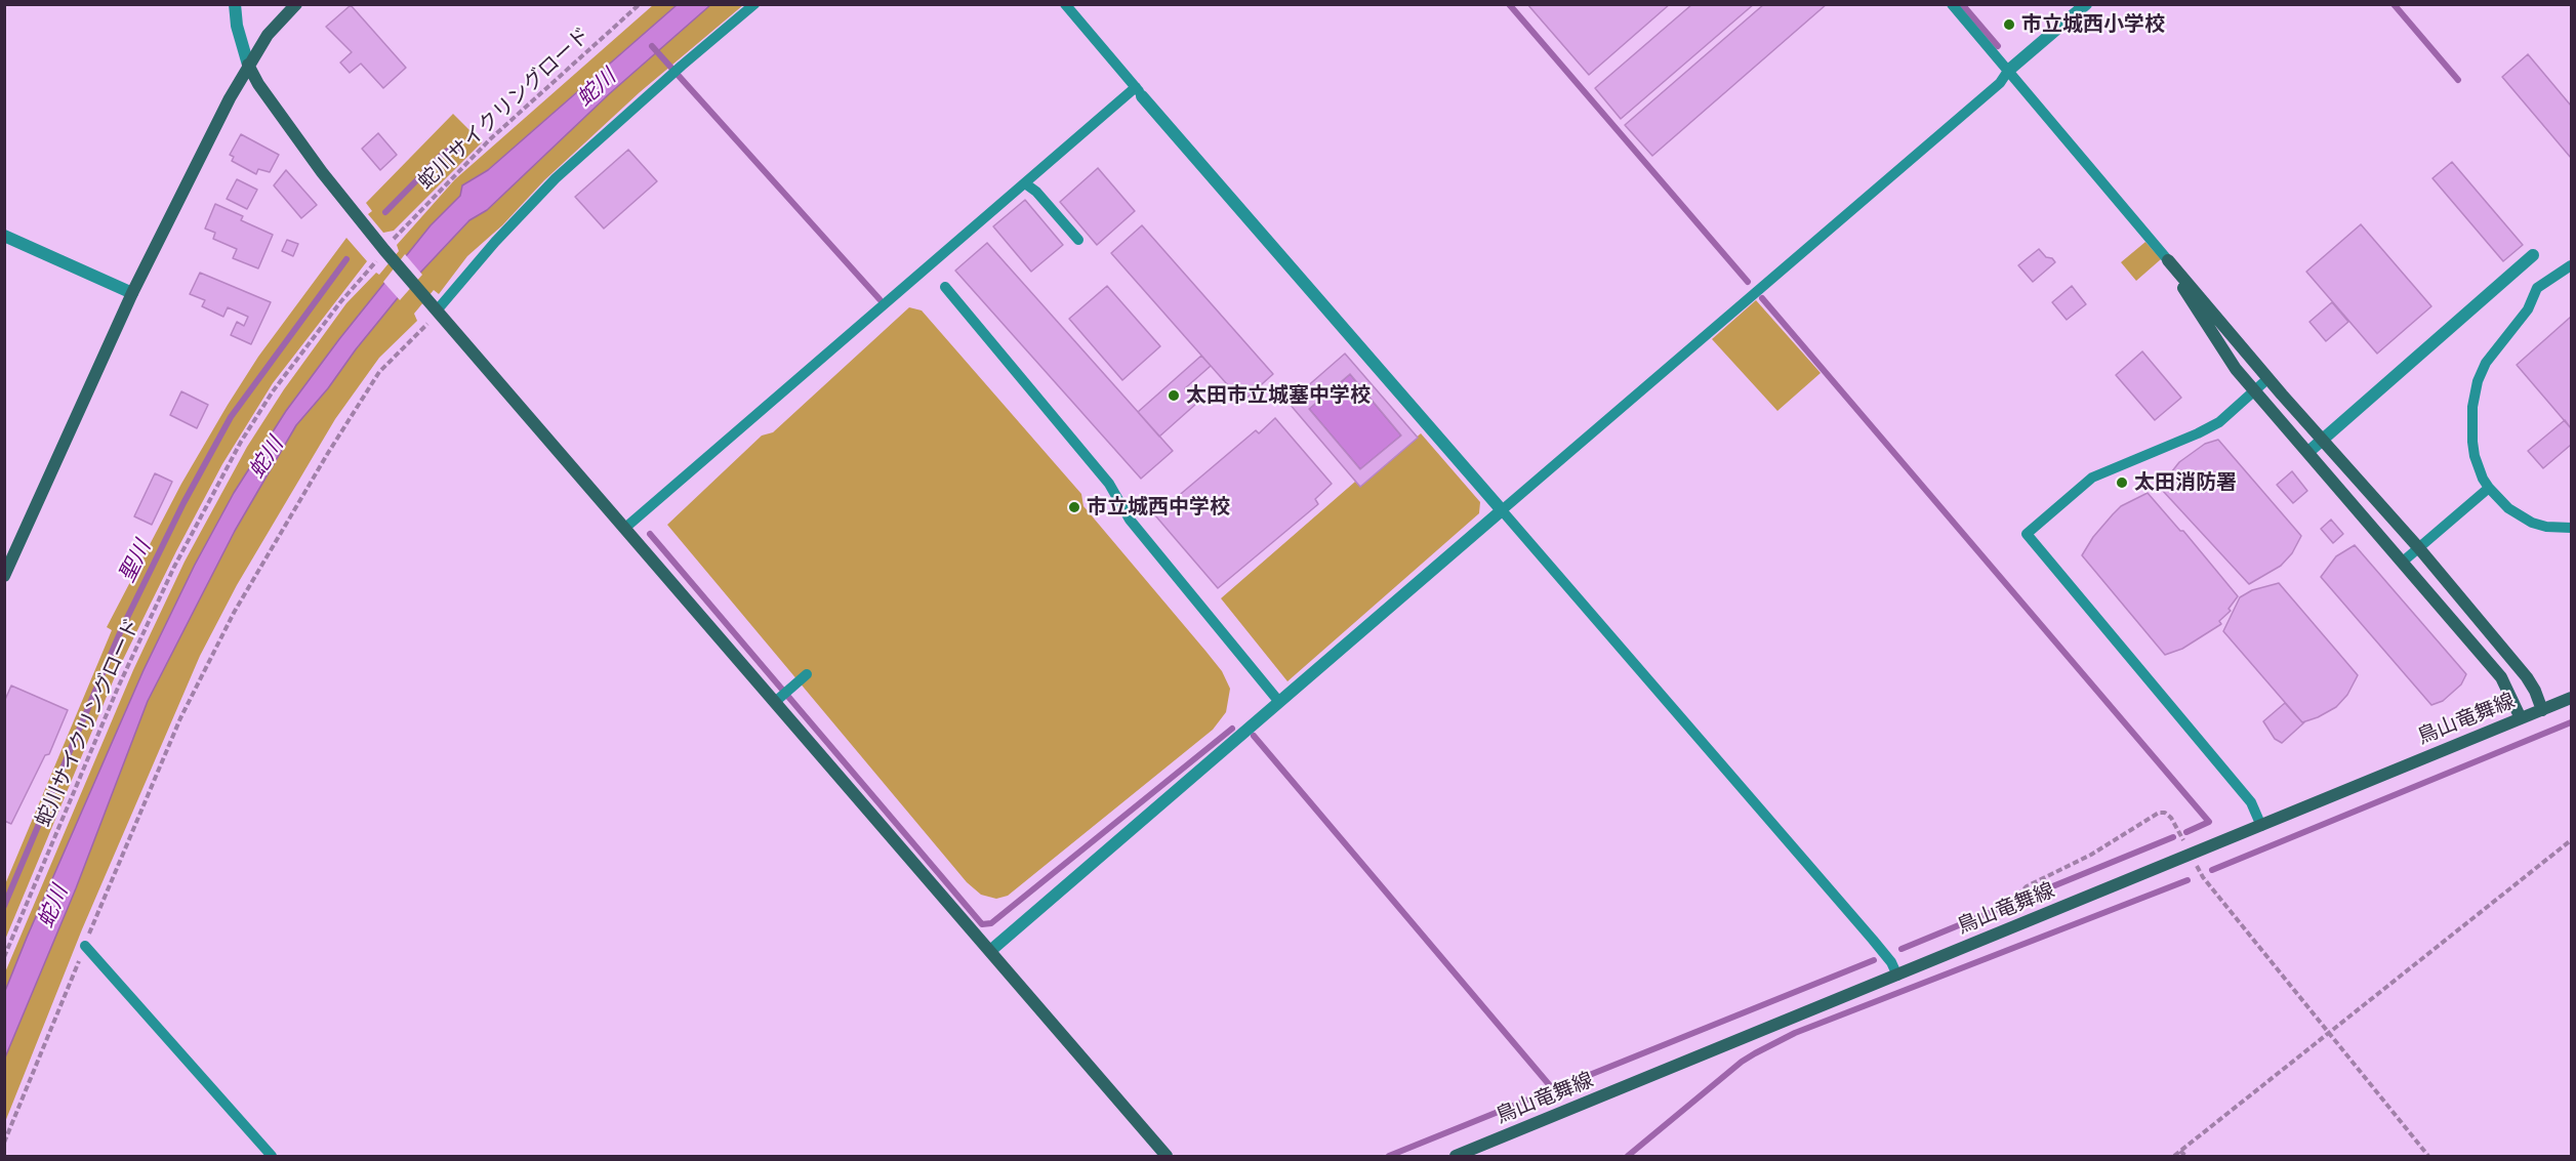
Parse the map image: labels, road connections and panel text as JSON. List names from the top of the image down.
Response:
{
  "streets": {
    "street": ["鳥山竜舞線"],
    "path": ["蛇川サイクリングロード"]
  },
  "water": ["蛇川", "聖川"],
  "places": [
    "市立城西小学校",
    "太田市立城塞中学校",
    "太田消防署",
    "市立城西中学校"
  ]
}
